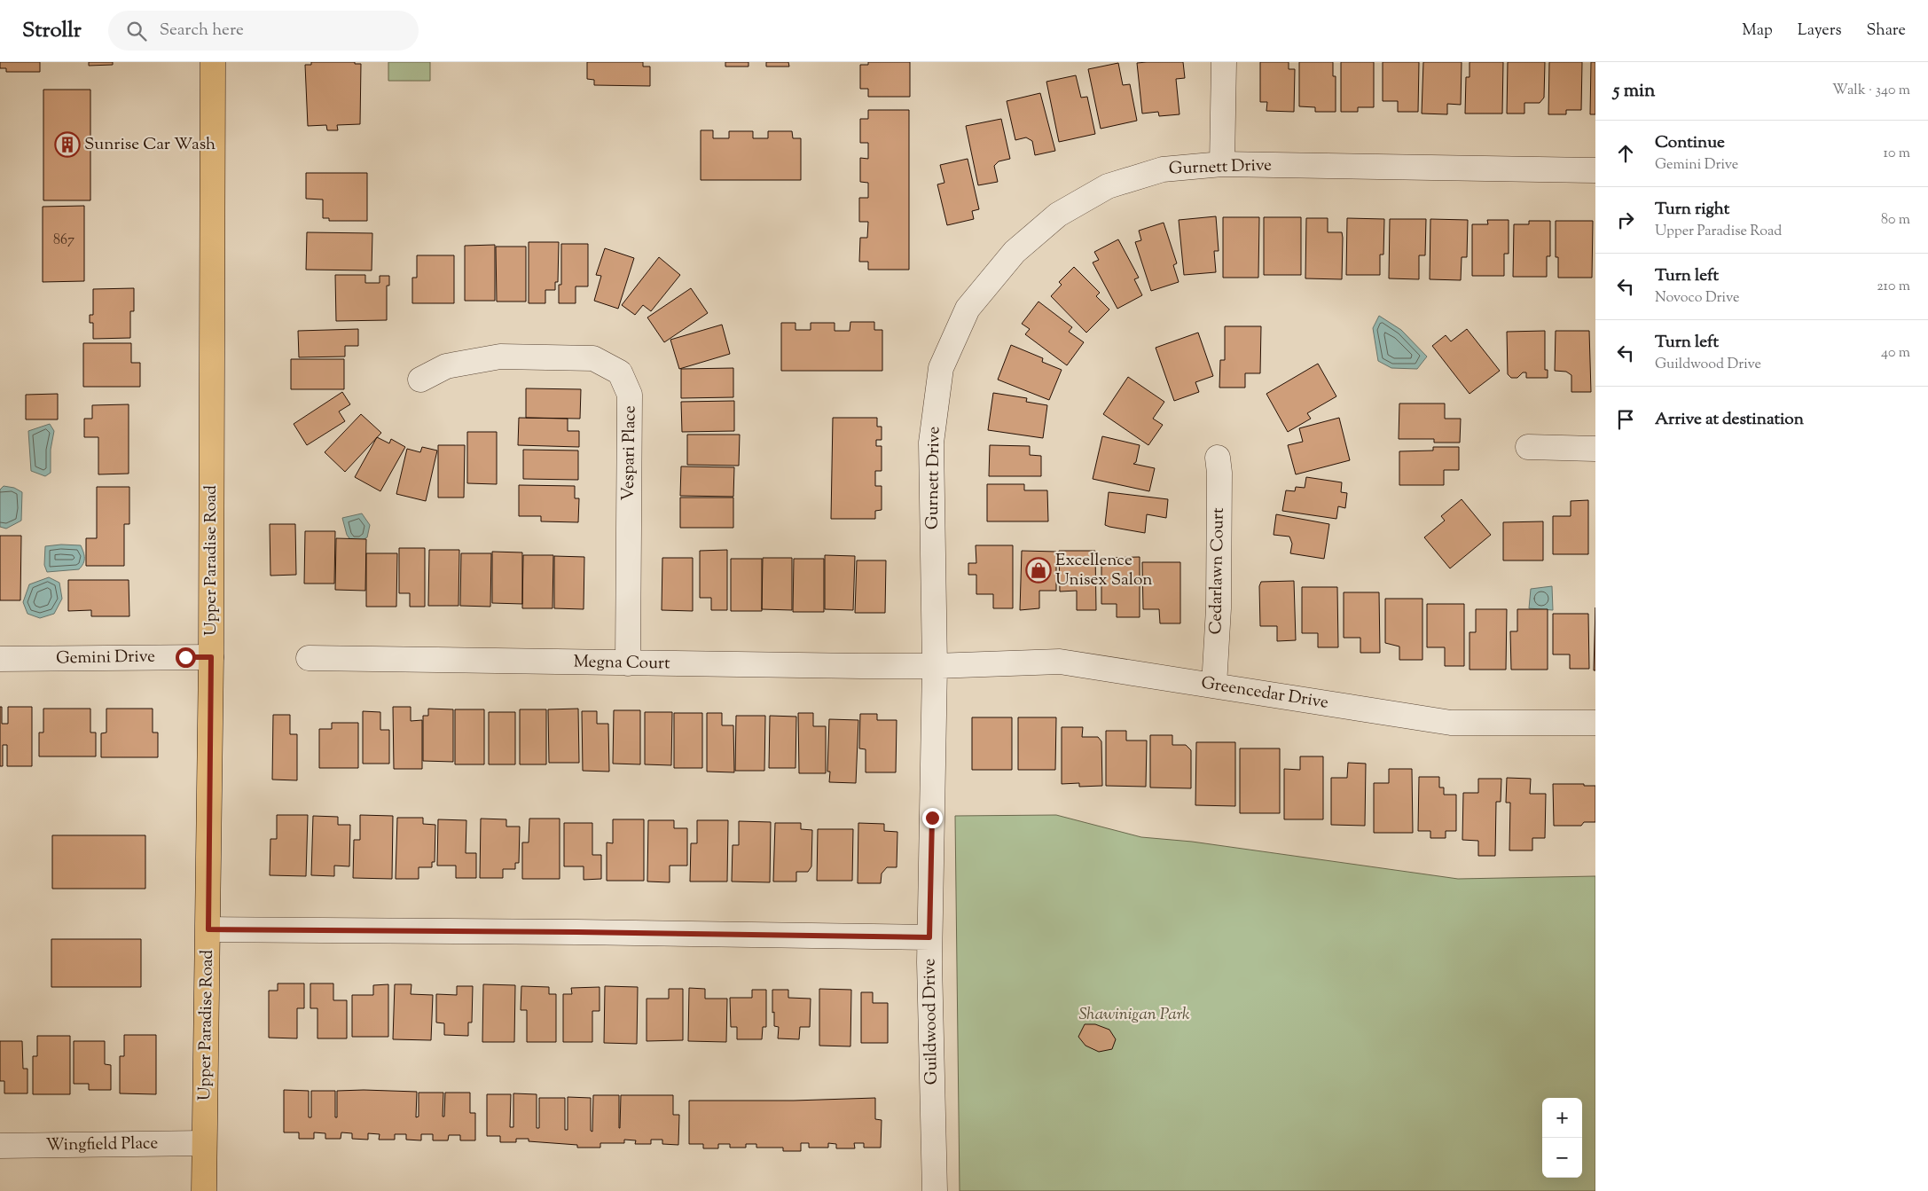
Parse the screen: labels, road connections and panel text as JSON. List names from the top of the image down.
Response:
{
  "streets": {
    "main road": ["Upper Paradise Road"],
    "street": [
      "Gurnett Drive",
      "Vespari Place",
      "Cedarlawn Court",
      "Gemini Drive",
      "Megna Court",
      "Greencedar Drive",
      "Guildwood Drive",
      "Wingfield Place"
    ]
  },
  "crossings": [
    ["Gurnett Drive", "Megna Court"],
    ["Gurnett Drive", "Greencedar Drive"],
    ["Gurnett Drive", "Guildwood Drive"],
    ["Vespari Place", "Megna Court"],
    ["Upper Paradise Road", "Gemini Drive"],
    ["Upper Paradise Road", "Wingfield Place"],
    ["Cedarlawn Court", "Greencedar Drive"],
    ["Megna Court", "Greencedar Drive"],
    ["Megna Court", "Guildwood Drive"],
    ["Greencedar Drive", "Guildwood Drive"]
  ],
  "parks": ["Shawinigan Park"],
  "places": {
    "building": ["Sunrise Car Wash"],
    "shop": ["Excellence Unisex Salon"]
  },
  "house_numbers": ["867"],
  "page": {
    "header": "Strollr",
    "search": "Search here",
    "nav": ["Map", "Layers", "Share"],
    "heading": ["5 min", "Walk · 340 m"],
    "list": [
      ["Continue", "Gemini Drive", "10 m"],
      ["Turn right", "Upper Paradise Road", "80 m"],
      ["Turn left", "Novoco Drive", "210 m"],
      ["Turn left", "Guildwood Drive", "40 m"],
      "Arrive at destination"
    ],
    "map_buttons": ["+", "−"]
  }
}
